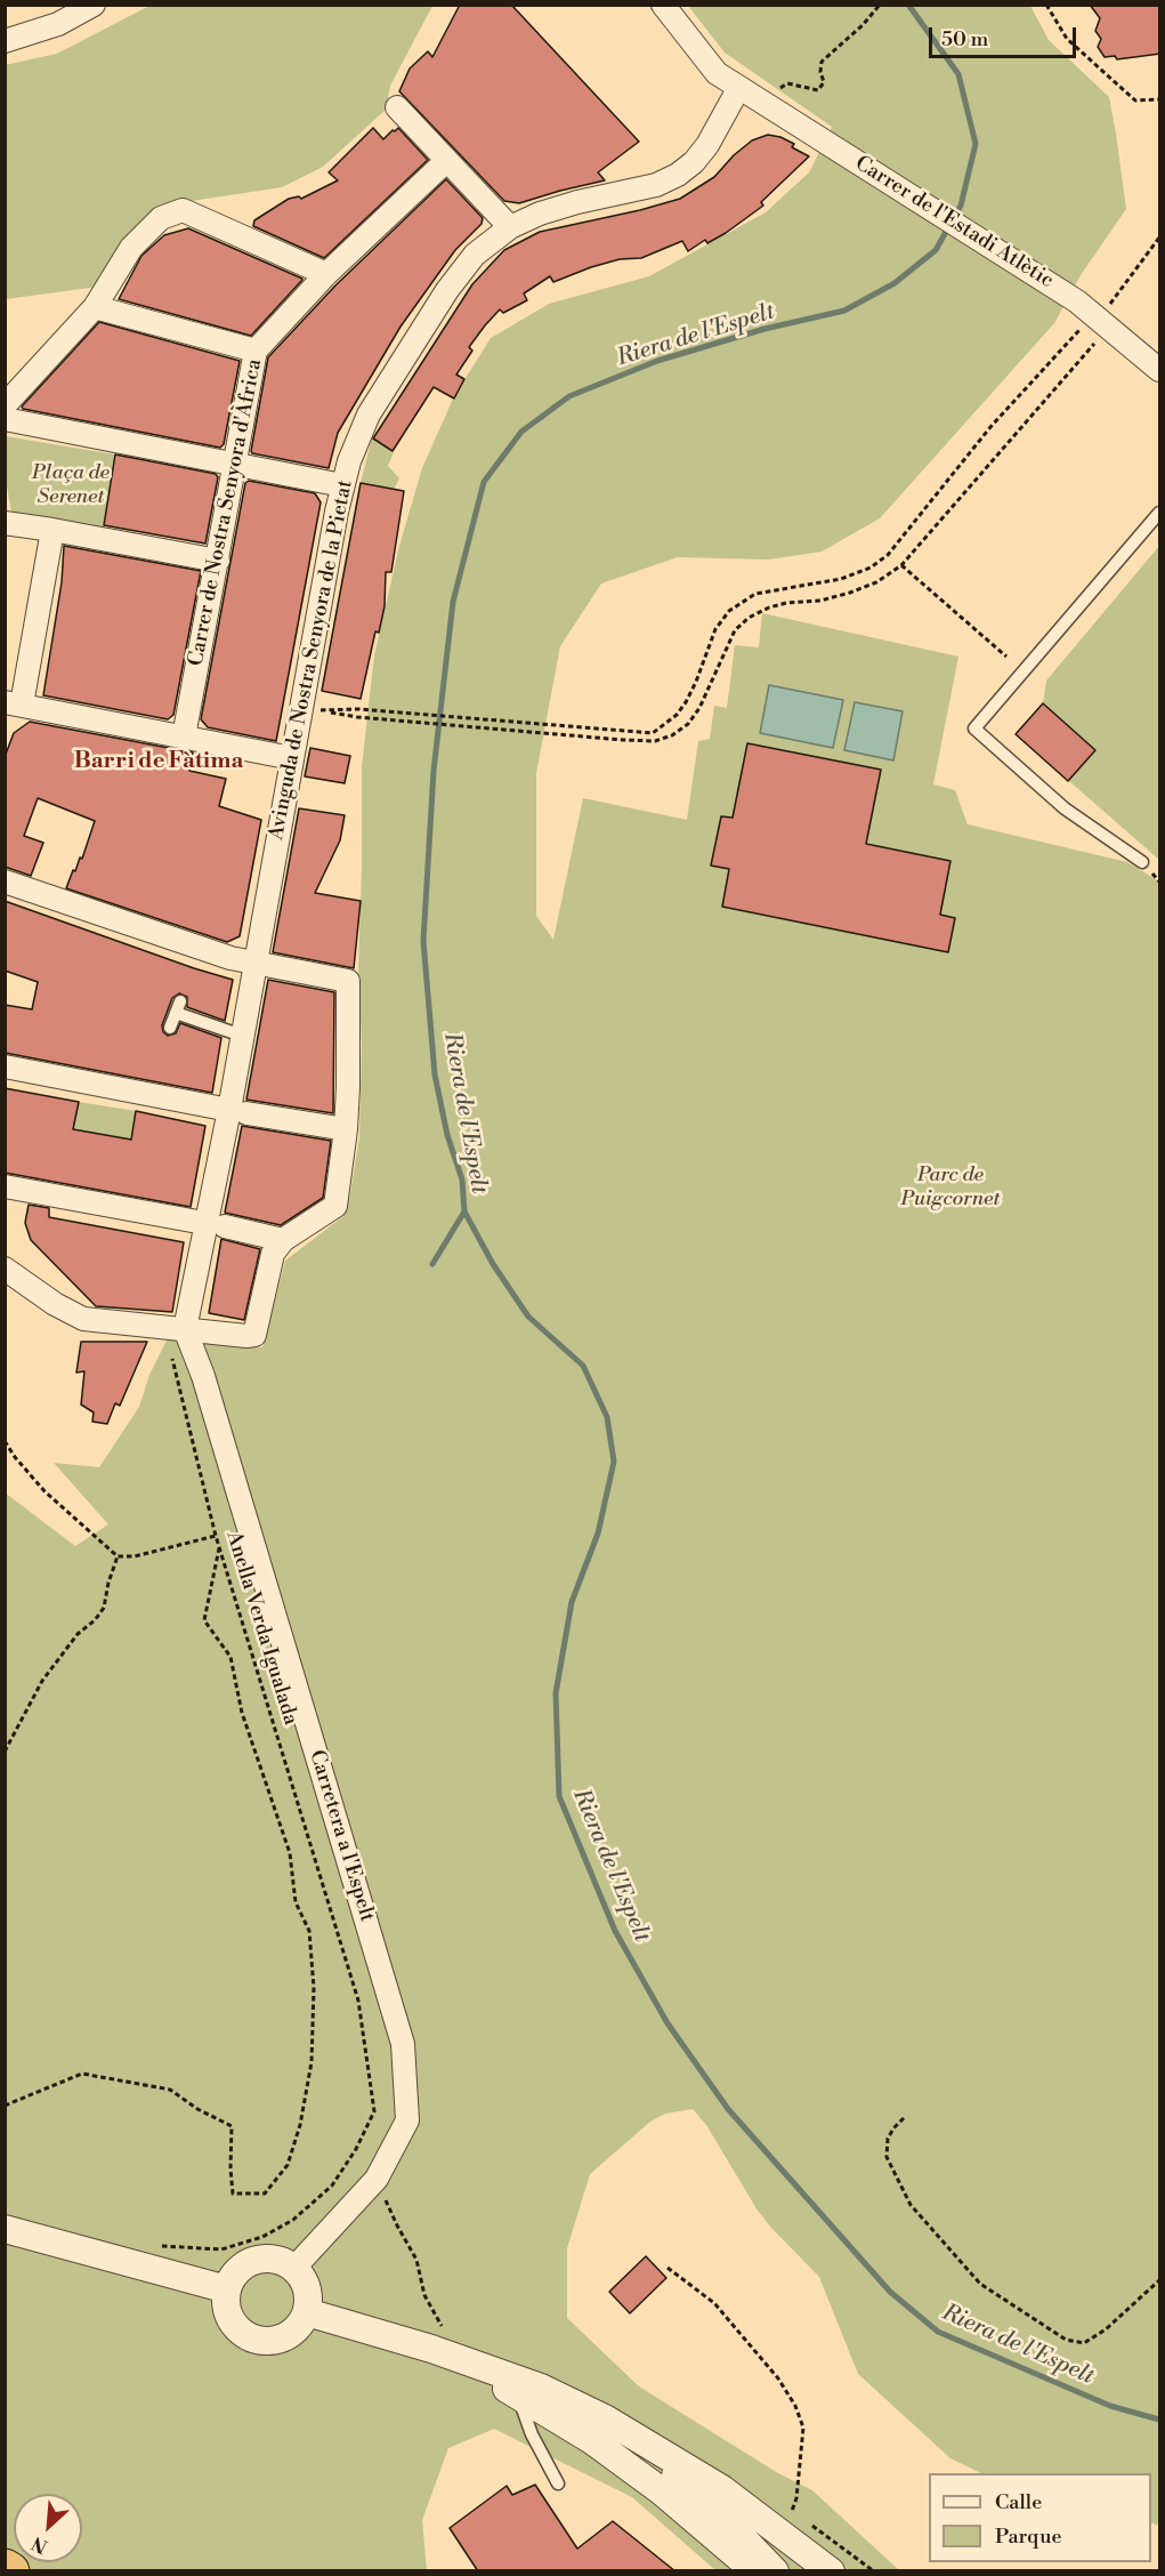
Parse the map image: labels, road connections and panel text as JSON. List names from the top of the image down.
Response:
{
  "streets": {
    "street": [
      "Carrer de l'Estadi Atlètic",
      "Carrer de Nostra Senyora d'Àfrica",
      "Avinguda de Nostra Senyora de la Pietat",
      "Carretera a l'Espelt"
    ],
    "path": ["Anella Verda Igualada"]
  },
  "crossings": [
    ["Carrer de l'Estadi Atlètic", "Avinguda de Nostra Senyora de la Pietat"],
    ["Avinguda de Nostra Senyora de la Pietat", "Carretera a l'Espelt"]
  ],
  "districts": ["Barri de Fàtima"],
  "water": ["Riera de l'Espelt"],
  "parks": ["Plaça de Serenet", "Parc de Puigcornet"],
  "legend": ["Calle", "Parque"],
  "scale_bar": "50 m",
  "north": "bottom left"
}
